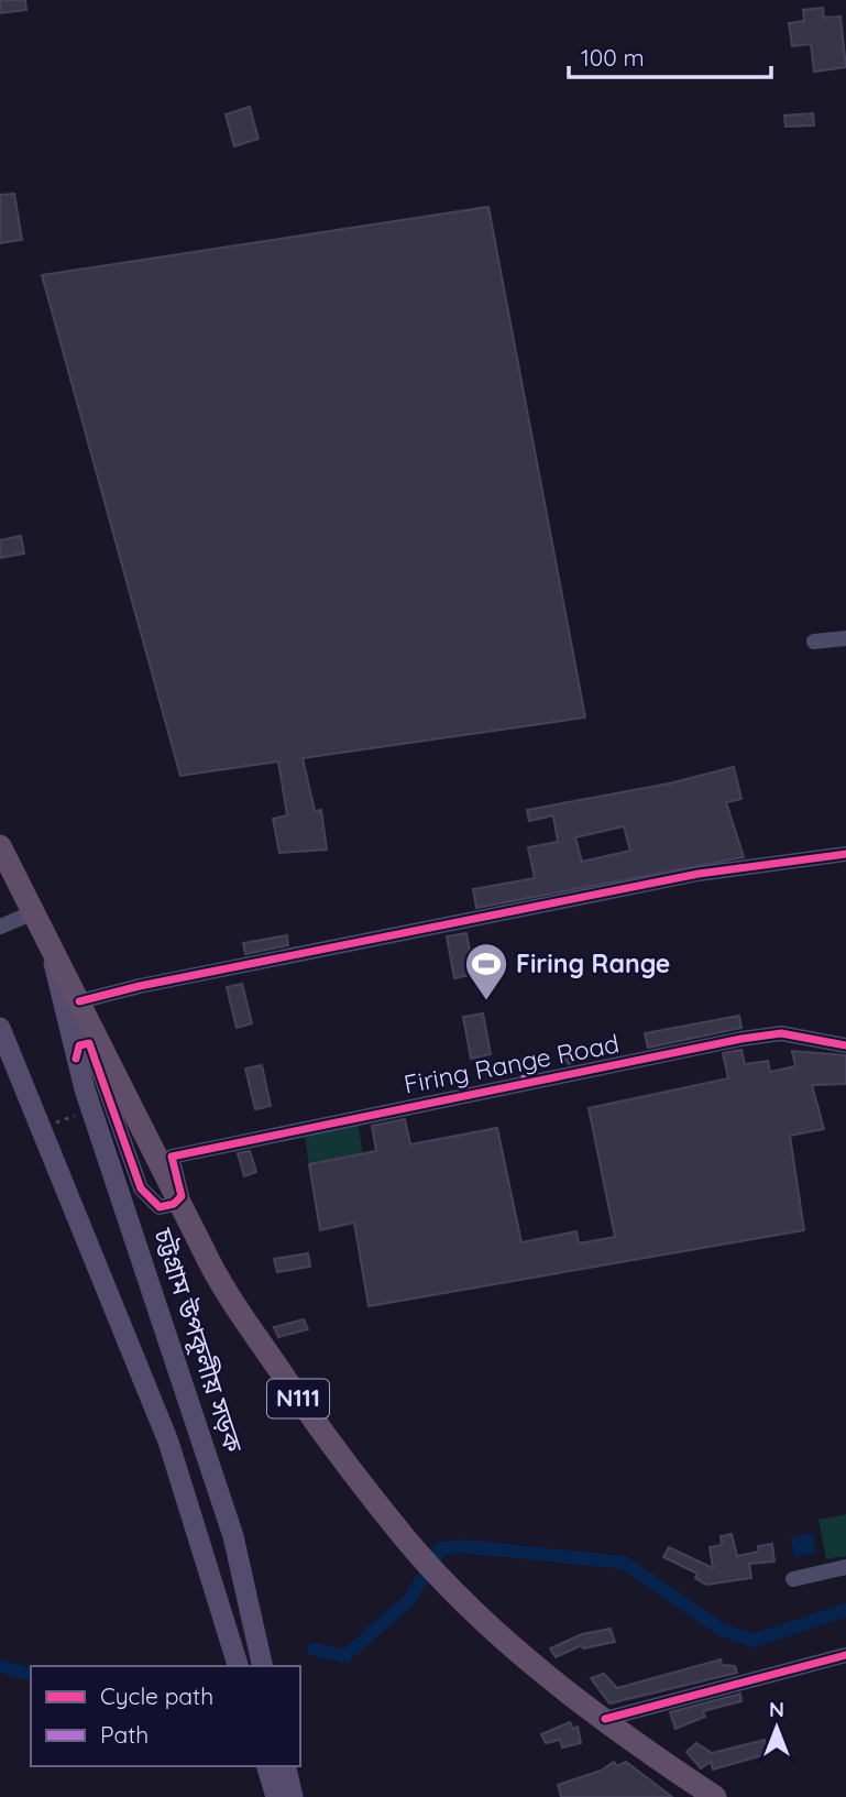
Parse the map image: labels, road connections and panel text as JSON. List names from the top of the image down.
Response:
{
  "streets": {
    "highway": ["N111"],
    "main road": ["চট্টগ্রাম উপকূলীয় সড়ক"],
    "street": ["Firing Range Road"]
  },
  "crossings": [
    ["Firing Range Road", "চট্টগ্রাম উপকূলীয় সড়ক"],
    ["চট্টগ্রাম উপকূলীয় সড়ক", "N111"]
  ],
  "places": {
    "sports": ["Firing Range"]
  },
  "legend": ["Cycle path", "Path"],
  "scale_bar": "100 m",
  "north": "top"
}
